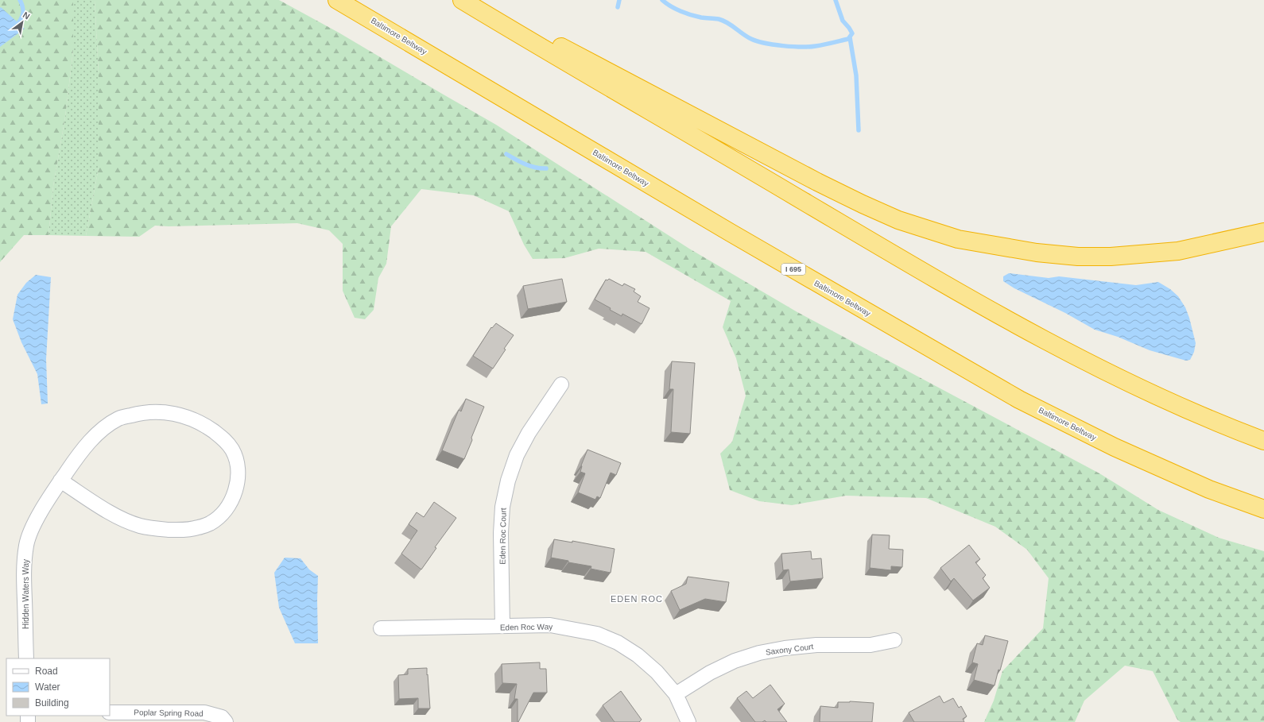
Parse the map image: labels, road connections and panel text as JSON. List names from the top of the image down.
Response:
{
  "streets": {
    "highway": ["Baltimore Beltway", "I 695"],
    "street": [
      "Eden Roc Court",
      "Hidden Waters Way",
      "Eden Roc Way",
      "Saxony Court",
      "Poplar Spring Road"
    ]
  },
  "crossings": [
    ["Eden Roc Court", "Eden Roc Way"],
    ["Eden Roc Way", "Saxony Court"]
  ],
  "districts": ["EDEN ROC"],
  "legend": ["Road", "Water", "Building"],
  "north": "top right"
}
